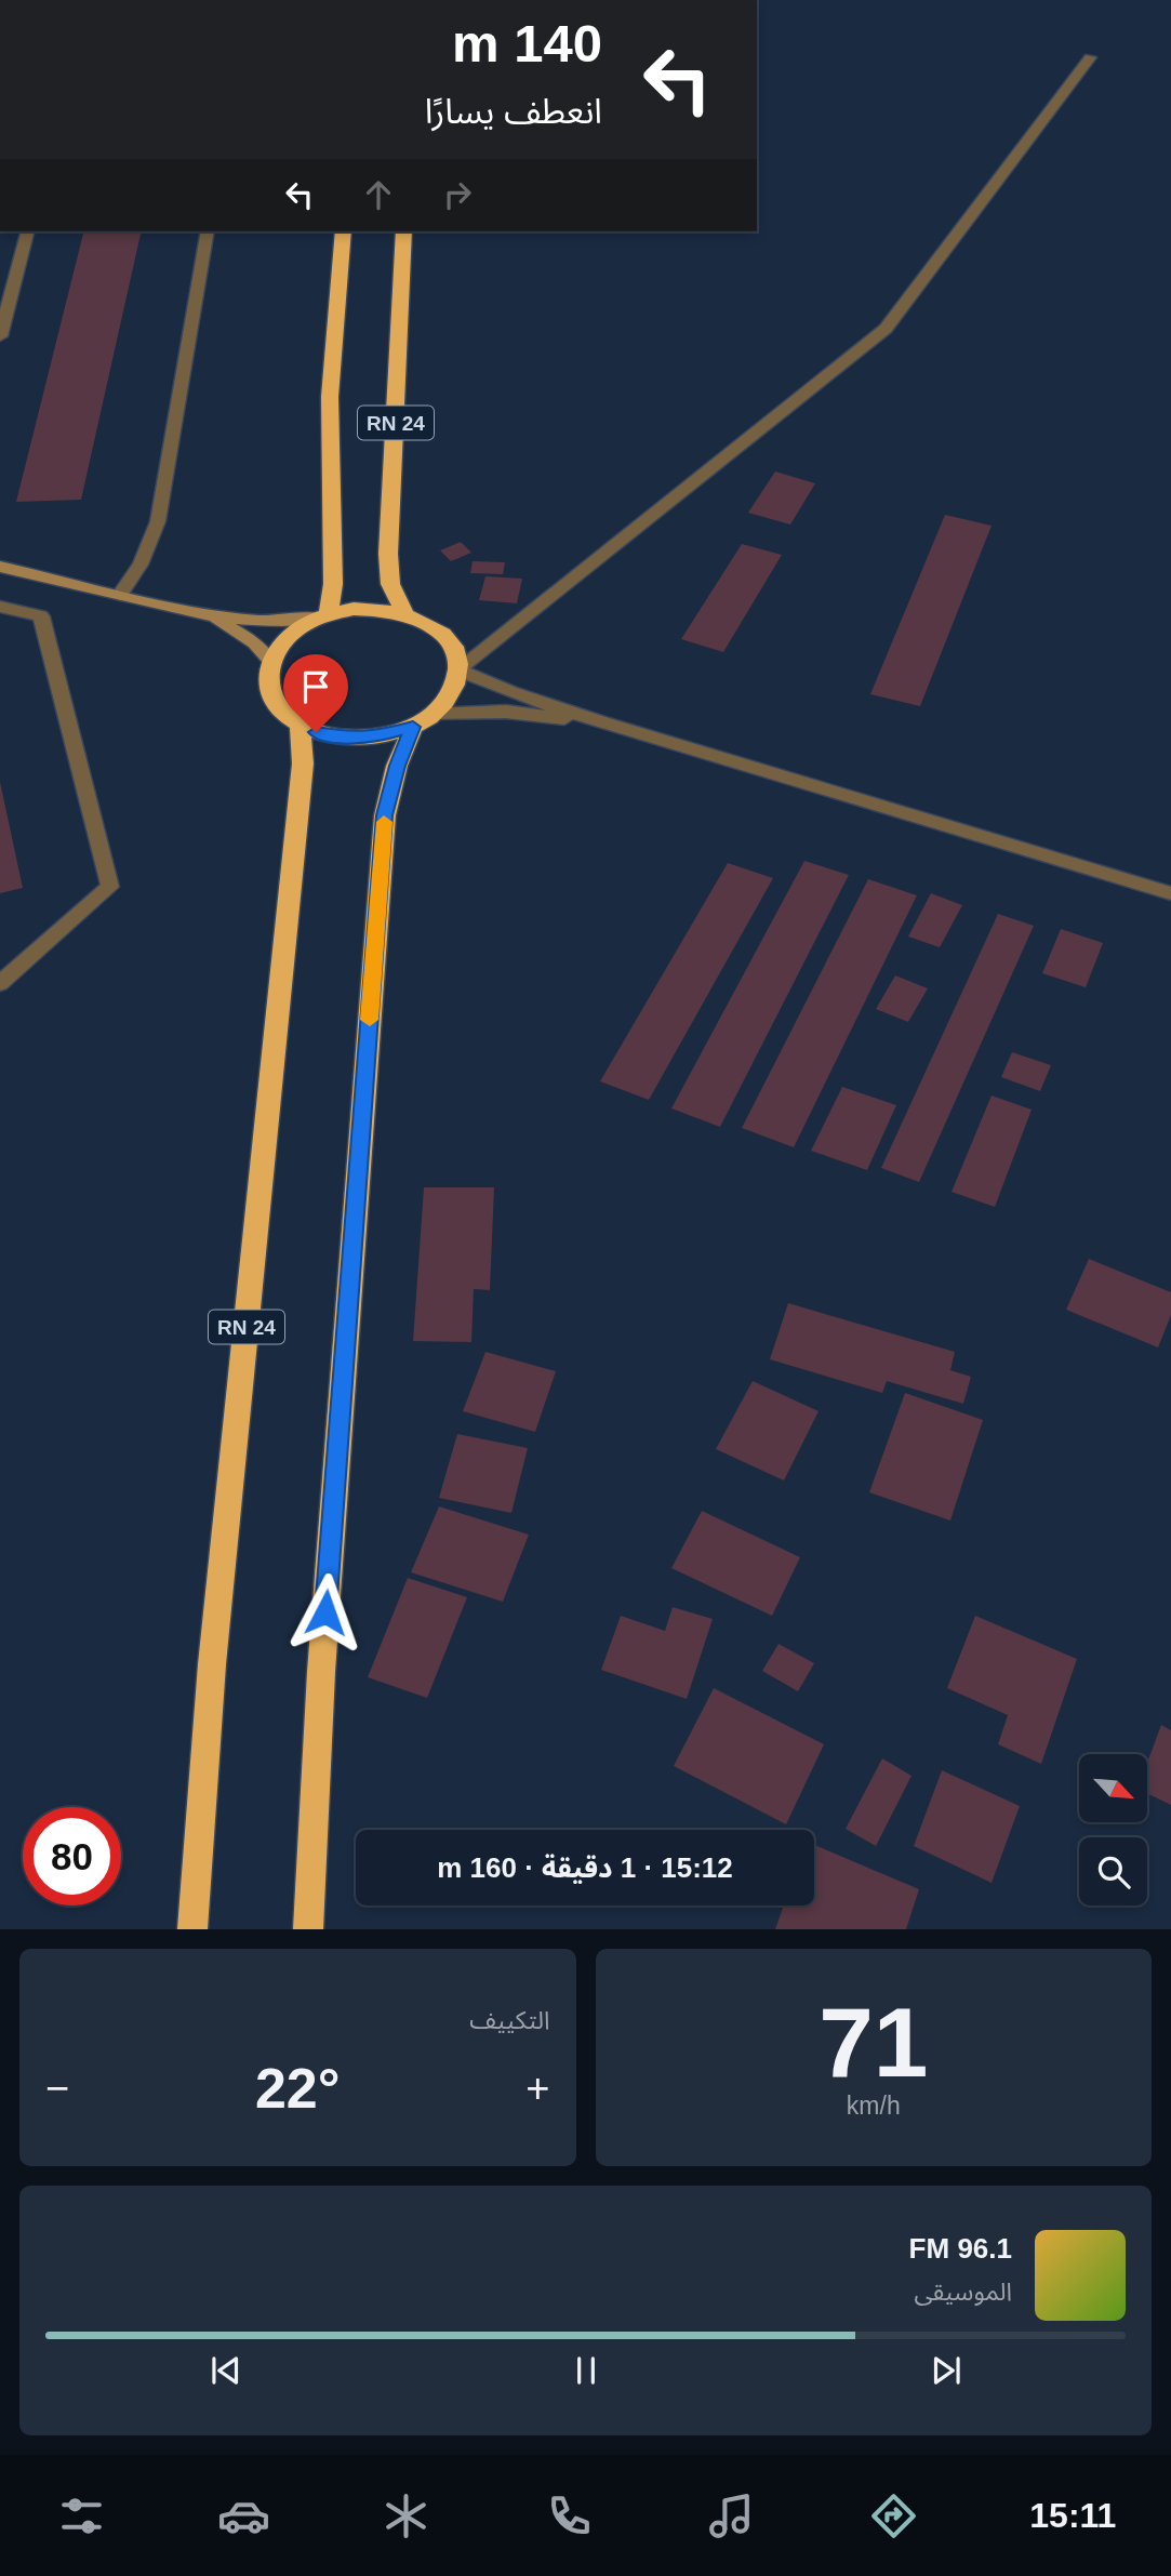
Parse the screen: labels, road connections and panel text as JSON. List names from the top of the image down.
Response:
{
  "streets": {
    "highway": ["RN 24"]
  },
  "north": "bottom right",
  "page": {
    "turn": ["140 m", "انعطف يسارًا"],
    "limit": "80",
    "trip": "15:12 · 1 دقيقة · 160 m",
    "tile": [
      ["71", "km/h"],
      "التكييف"
    ],
    "heat": ["−", "22°", "+"],
    "song": ["96.1 FM", "الموسيقى"],
    "tabs": "15:11"
  }
}
